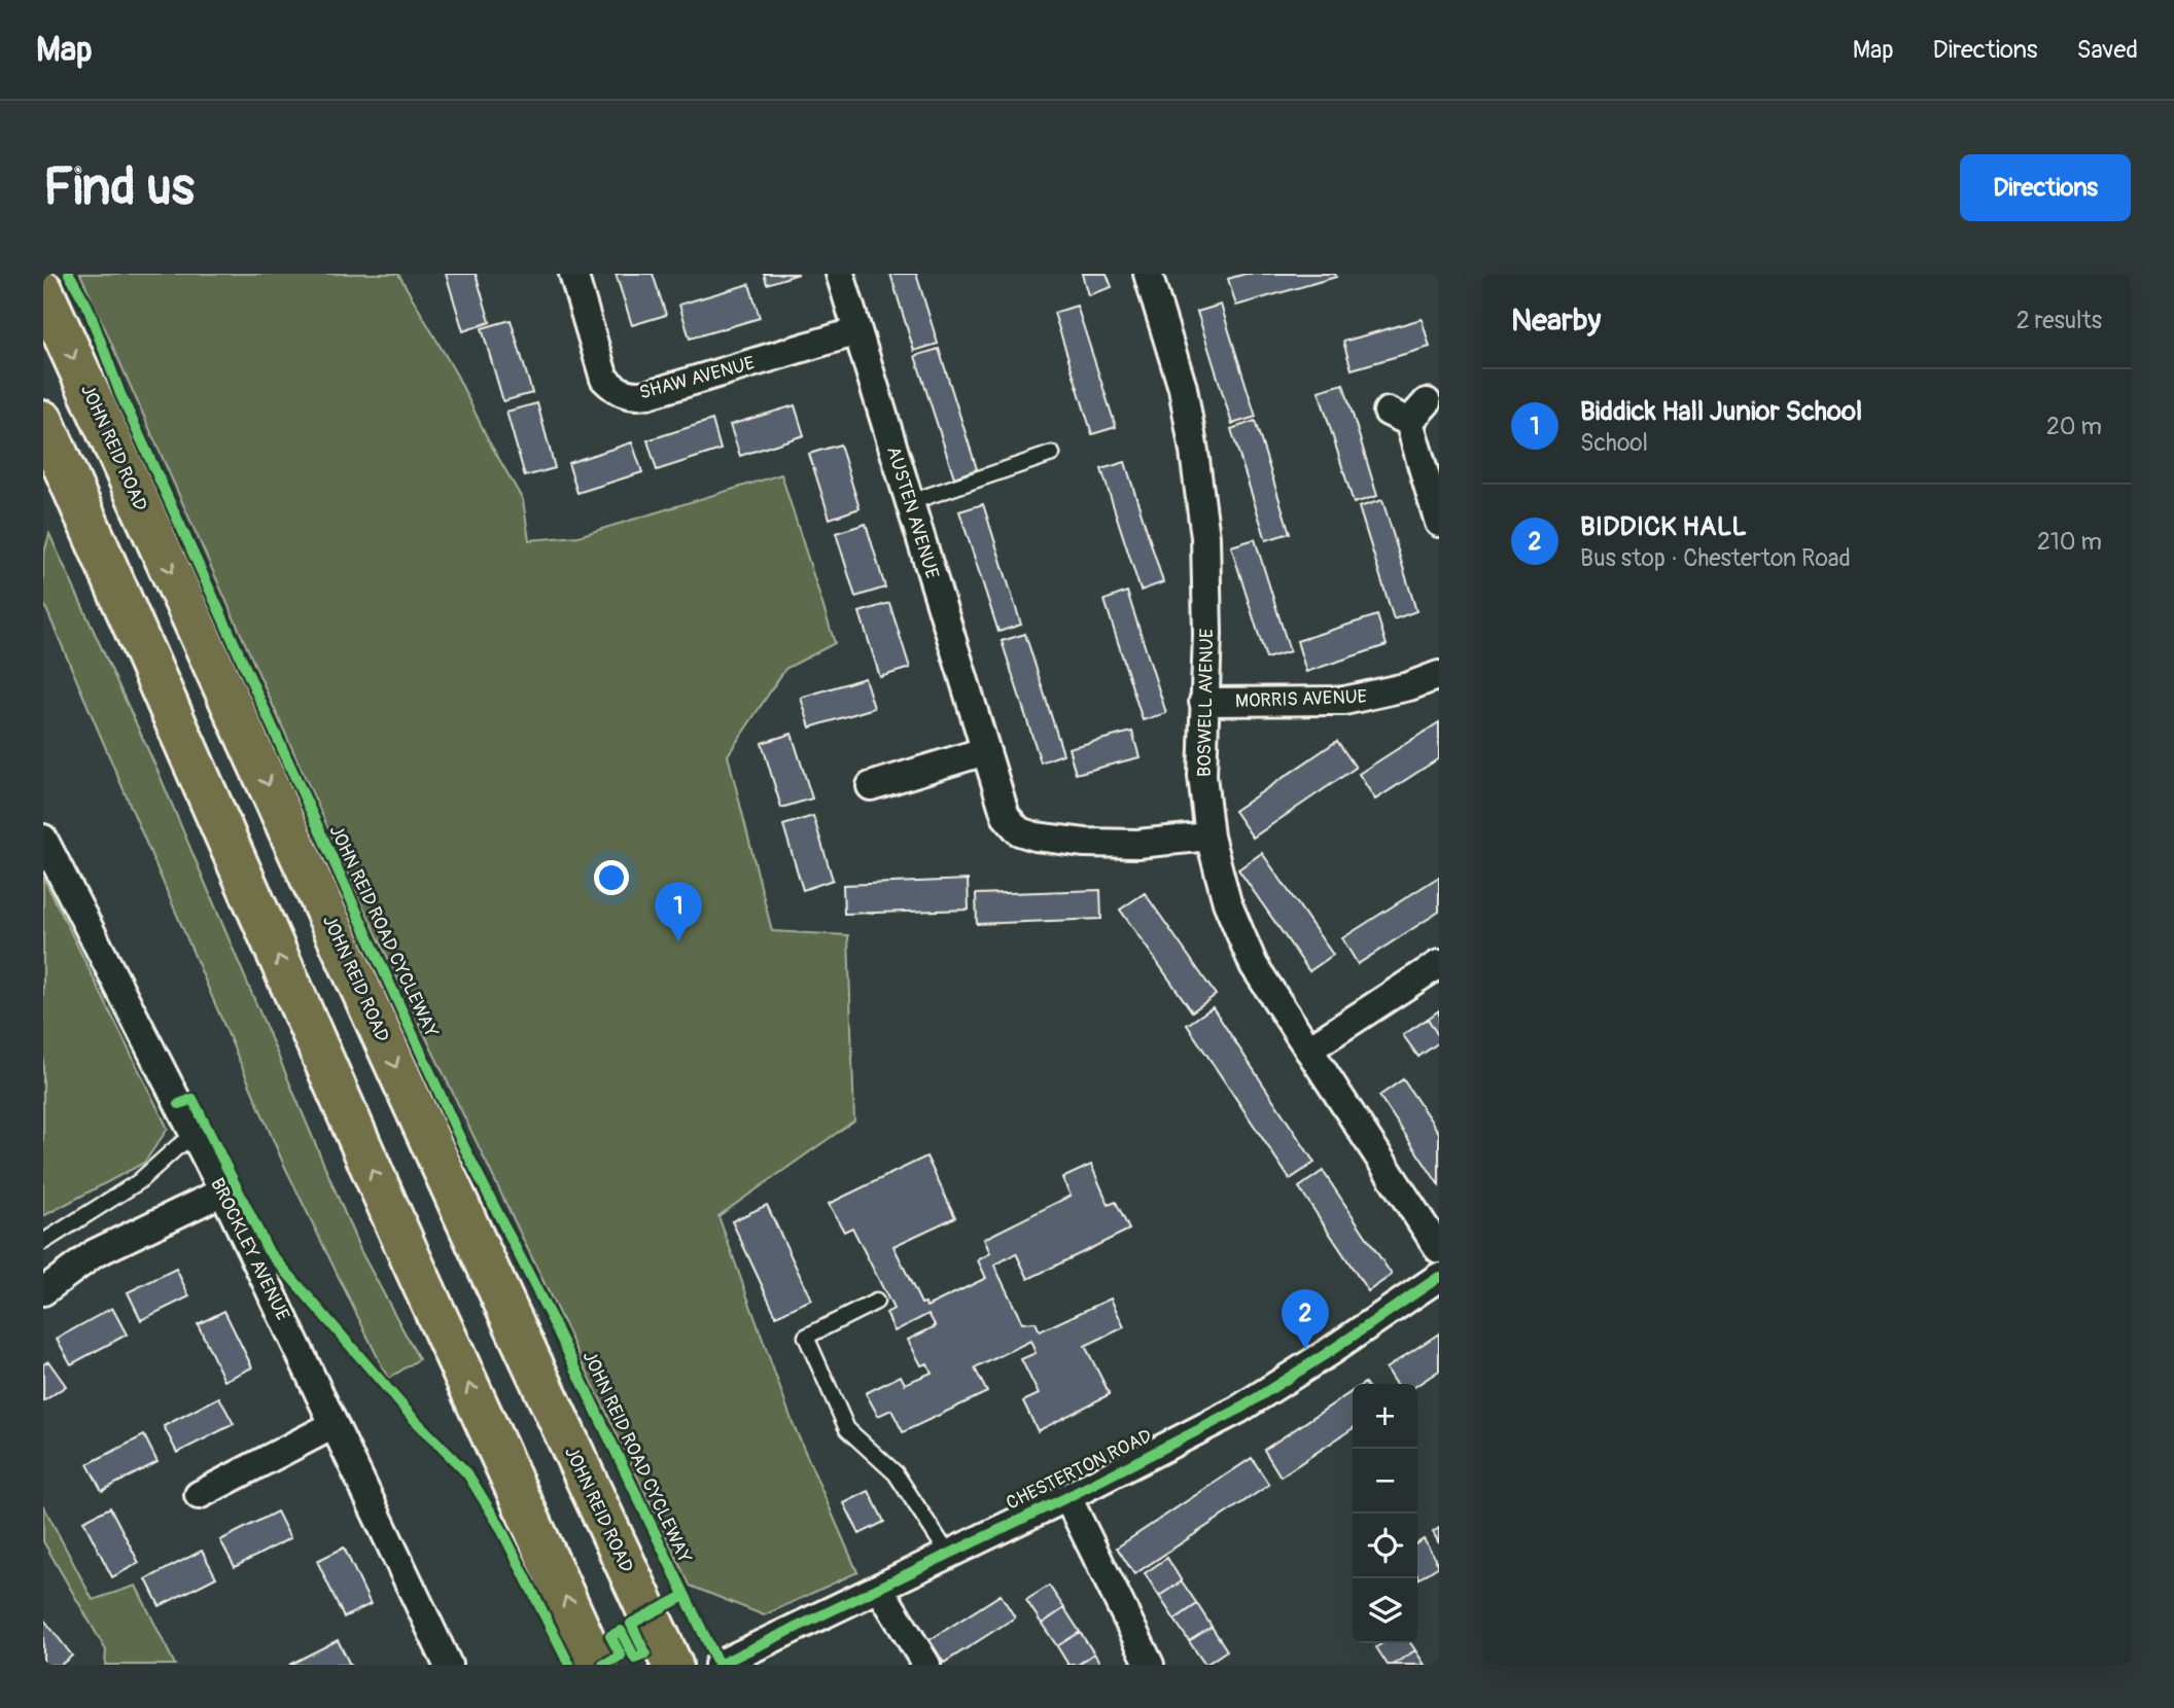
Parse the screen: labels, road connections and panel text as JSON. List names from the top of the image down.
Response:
{
  "streets": {
    "highway": ["JOHN REID ROAD"],
    "street": [
      "SHAW AVENUE",
      "AUSTEN AVENUE",
      "MORRIS AVENUE",
      "BOSWELL AVENUE",
      "BROCKLEY AVENUE",
      "CHESTERTON ROAD"
    ],
    "cycle path": ["JOHN REID ROAD CYCLEWAY"]
  },
  "crossings": [
    ["SHAW AVENUE", "AUSTEN AVENUE"],
    ["AUSTEN AVENUE", "BOSWELL AVENUE"],
    ["MORRIS AVENUE", "BOSWELL AVENUE"]
  ],
  "page": {
    "header": "Map",
    "nav": ["Map", "Directions", "Saved"],
    "buttons": "Directions",
    "title": "Find us",
    "heading": ["Nearby", "2 results"],
    "list": [
      {
        "mark": "1",
        "name": "Biddick Hall Junior School",
        "note": "School",
        "value": "20 m"
      },
      {
        "mark": "2",
        "name": "BIDDICK HALL",
        "note": "Bus stop · Chesterton Road",
        "value": "210 m"
      }
    ],
    "pins": ["1", "2"],
    "map_buttons": ["+", "−"]
  }
}
